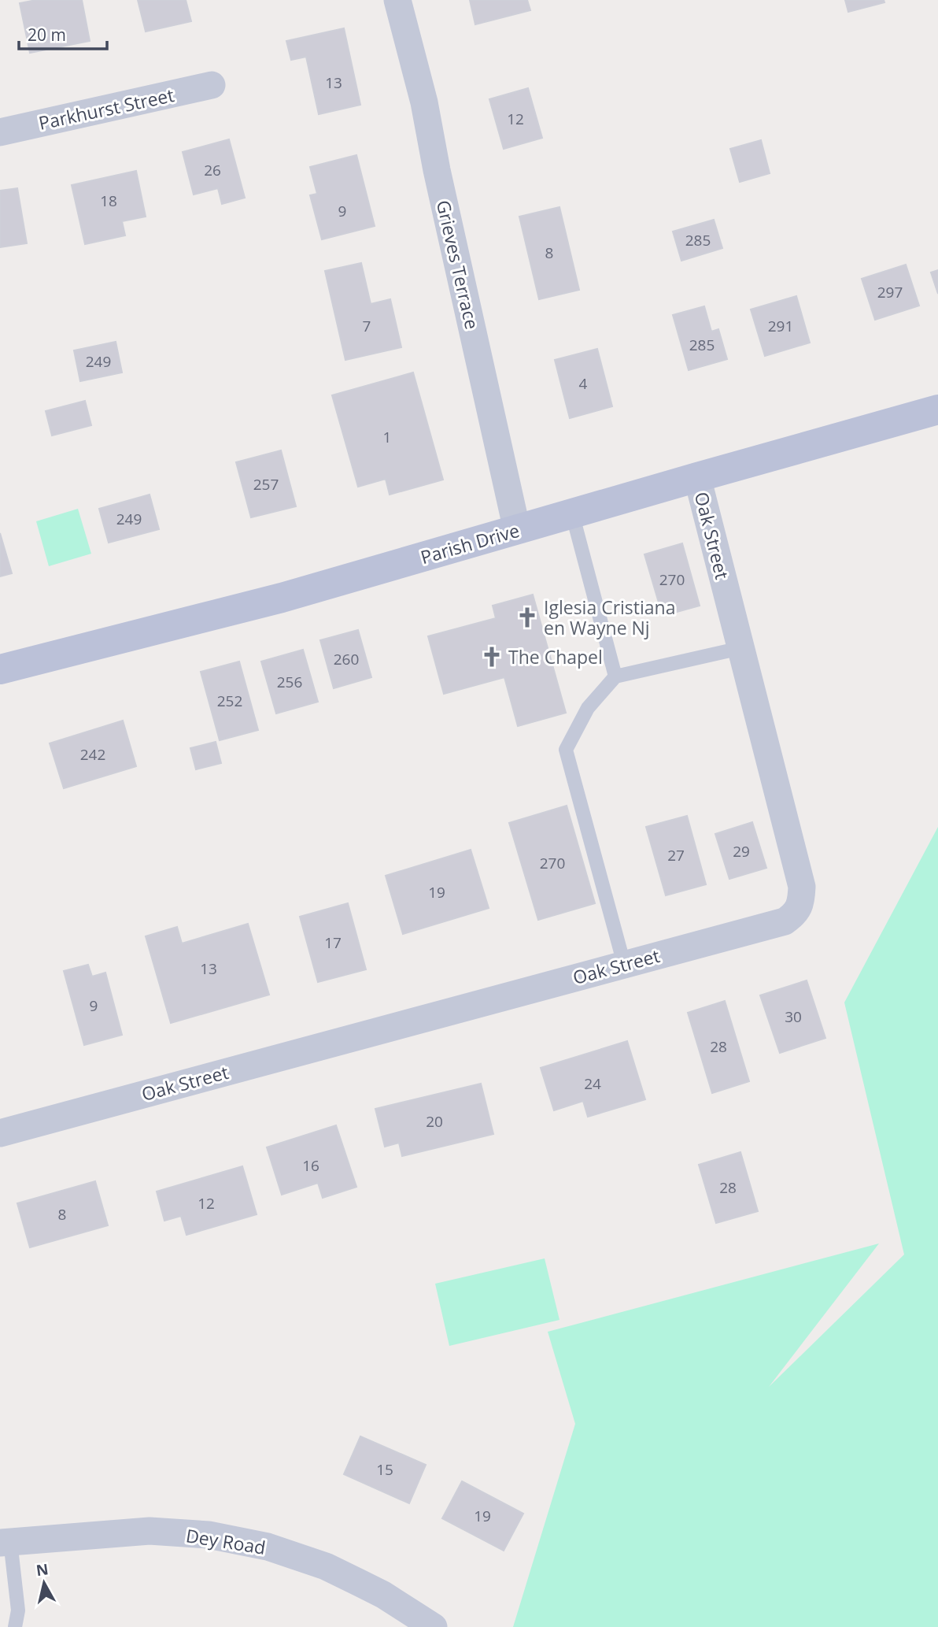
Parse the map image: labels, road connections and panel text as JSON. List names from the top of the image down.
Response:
{
  "streets": {
    "street": [
      "Parkhurst Street",
      "Grieves Terrace",
      "Oak Street",
      "Parish Drive",
      "Dey Road"
    ]
  },
  "crossings": [
    ["Grieves Terrace", "Parish Drive"],
    ["Oak Street", "Parish Drive"]
  ],
  "places": {
    "church": ["Iglesia Cristiana en Wayne Nj", "The Chapel"]
  },
  "house_numbers": [
    "13",
    "12",
    "26",
    "18",
    "9",
    "285",
    "8",
    "297",
    "7",
    "291",
    "285",
    "249",
    "4",
    "1",
    "257",
    "249",
    "270",
    "260",
    "256",
    "252",
    "242",
    "29",
    "27",
    "270",
    "19",
    "17",
    "13",
    "9",
    "30",
    "28",
    "24",
    "20",
    "16",
    "28",
    "12",
    "8",
    "15",
    "19"
  ],
  "scale_bar": "20 m",
  "north": "top"
}
